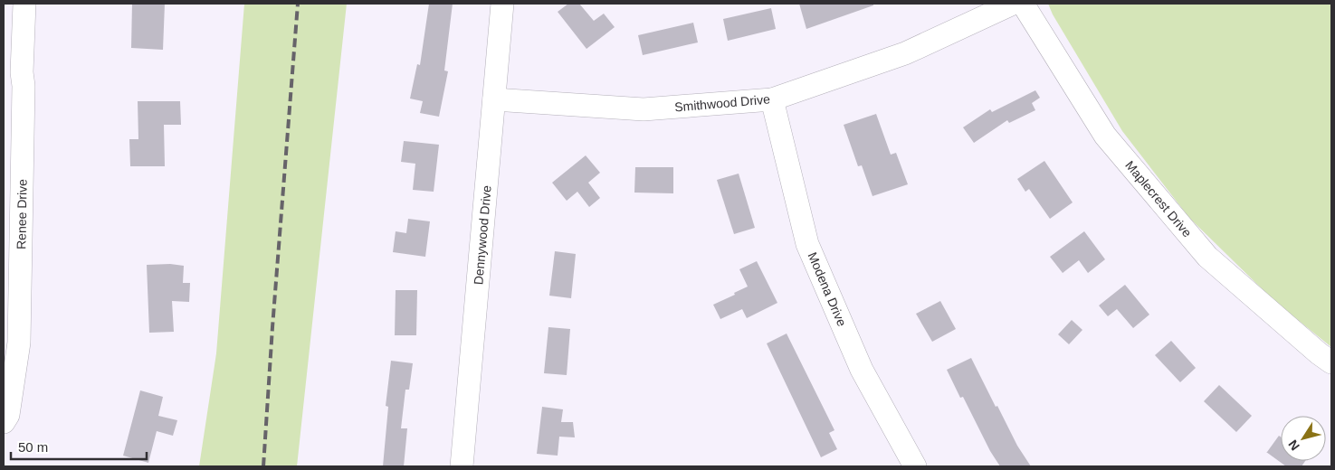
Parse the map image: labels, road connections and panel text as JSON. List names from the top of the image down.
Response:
{
  "streets": {
    "street": [
      "Smithwood Drive",
      "Maplecrest Drive",
      "Renee Drive",
      "Dennywood Drive",
      "Modena Drive"
    ]
  },
  "crossings": [
    ["Smithwood Drive", "Dennywood Drive"],
    ["Smithwood Drive", "Modena Drive"]
  ],
  "scale_bar": "50 m",
  "north": "bottom left"
}
